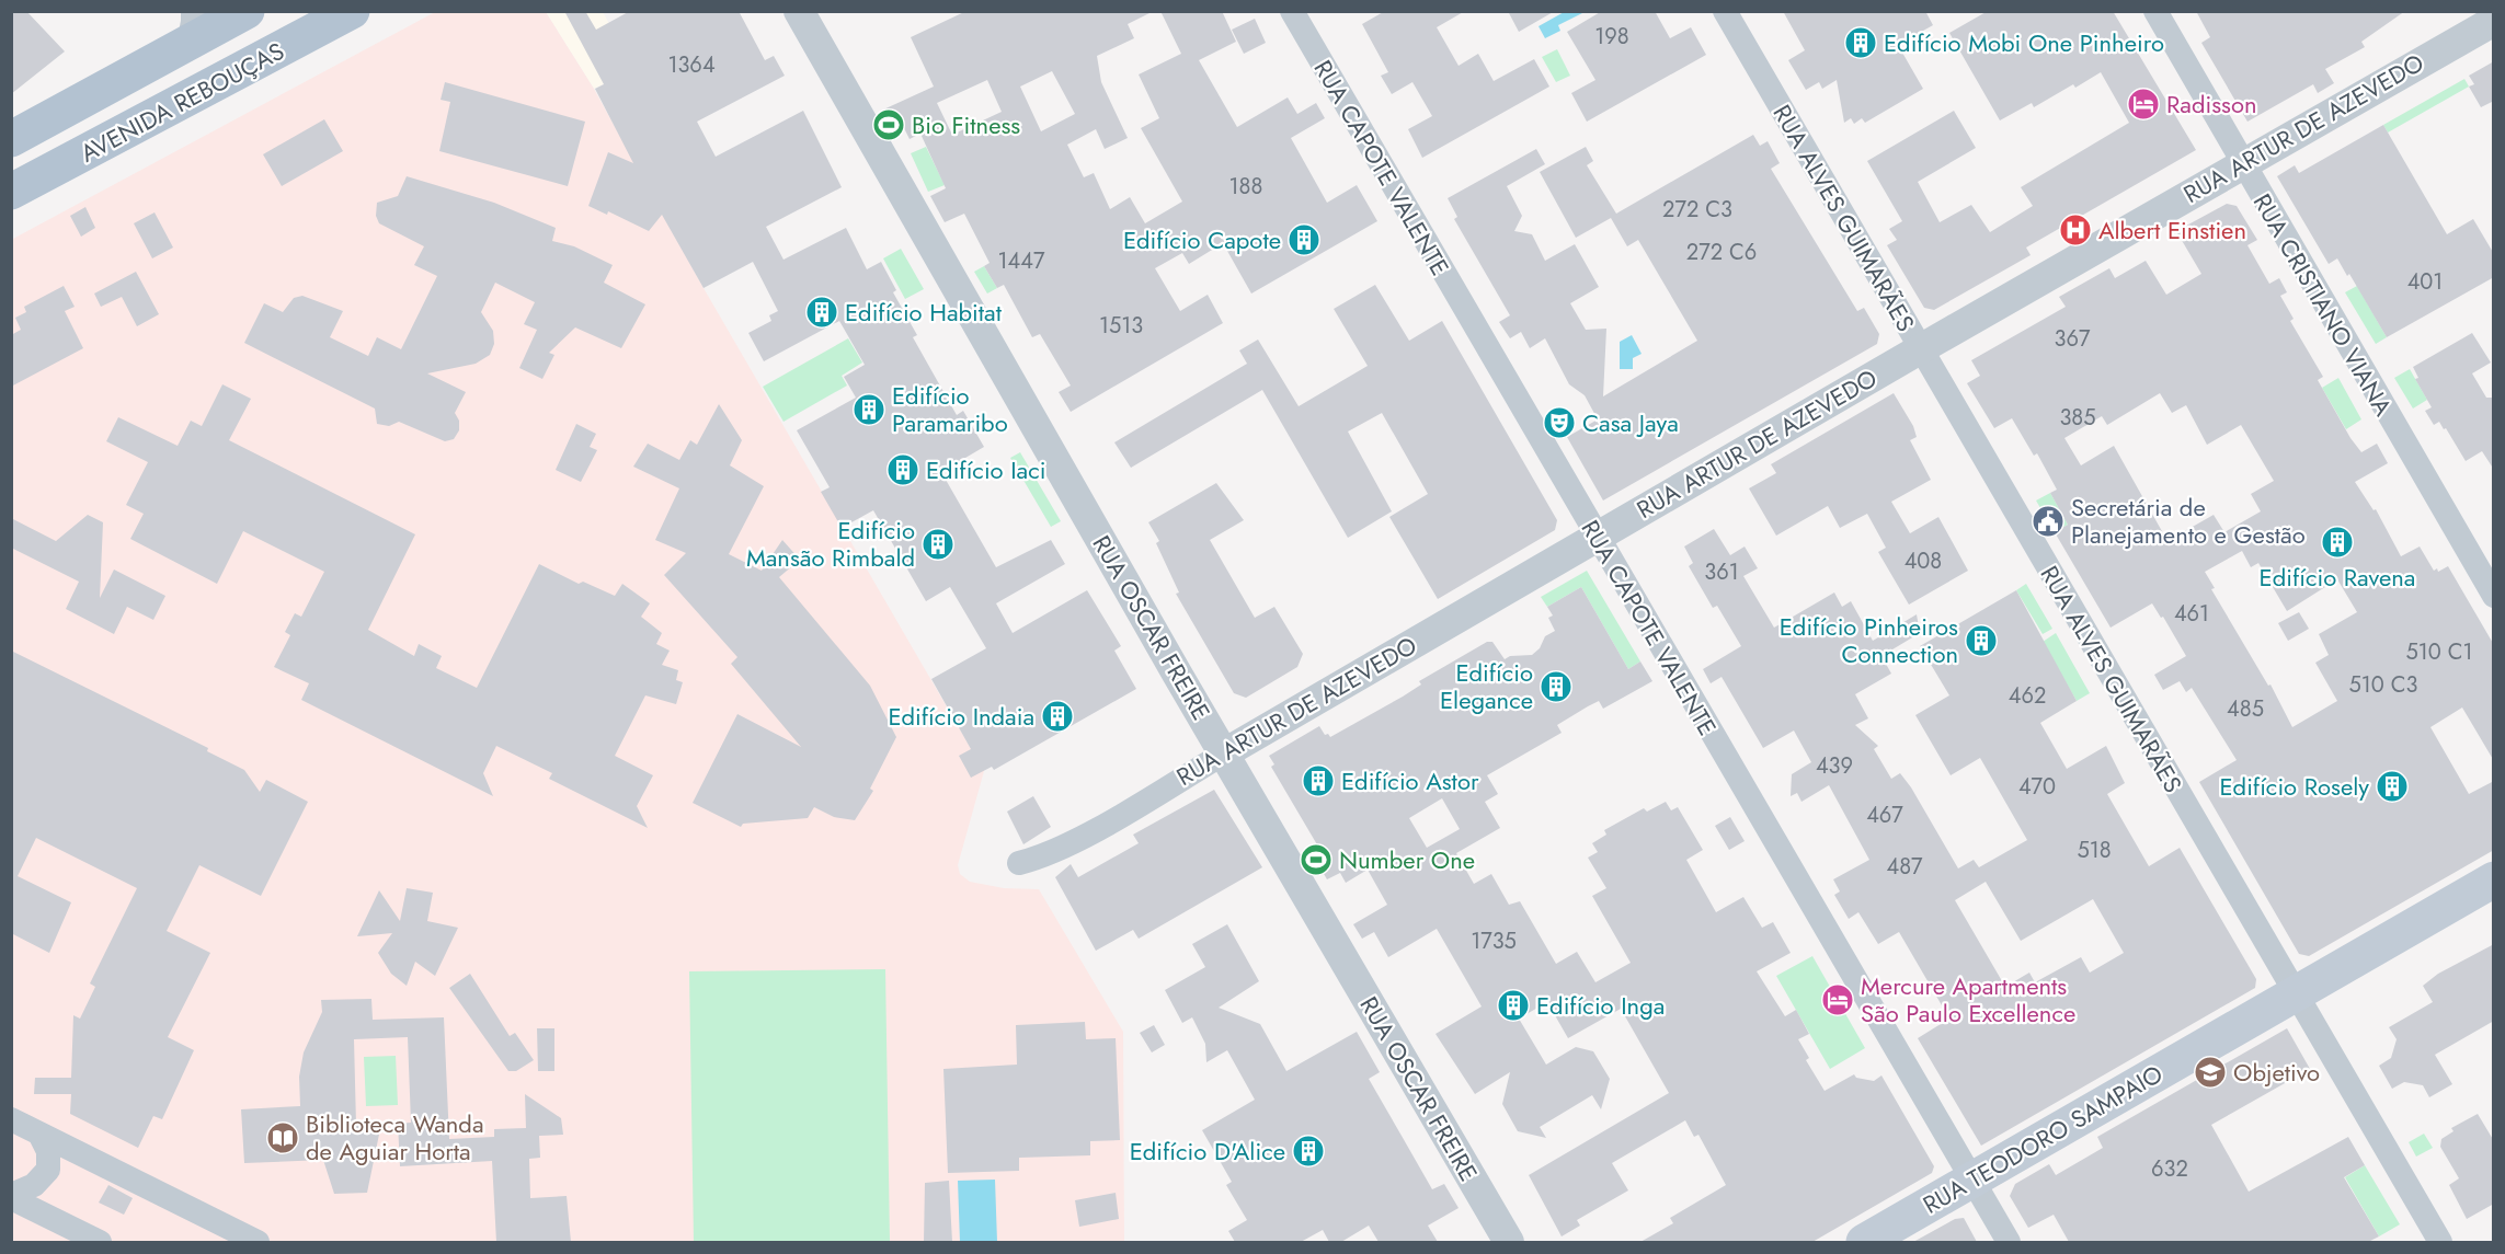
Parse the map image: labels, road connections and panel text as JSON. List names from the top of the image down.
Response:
{
  "streets": {
    "main road": ["AVENIDA REBOUÇAS", "RUA TEODORO SAMPAIO"],
    "street": [
      "RUA ARTUR DE AZEVEDO",
      "RUA CAPOTE VALENTE",
      "RUA ALVES GUIMARÃES",
      "RUA CRISTIANO VIANA",
      "RUA OSCAR FREIRE"
    ]
  },
  "crossings": [
    ["RUA ARTUR DE AZEVEDO", "RUA CAPOTE VALENTE"],
    ["RUA ARTUR DE AZEVEDO", "RUA ALVES GUIMARÃES"],
    ["RUA ARTUR DE AZEVEDO", "RUA CRISTIANO VIANA"],
    ["RUA ARTUR DE AZEVEDO", "RUA OSCAR FREIRE"],
    ["RUA CAPOTE VALENTE", "RUA TEODORO SAMPAIO"],
    ["RUA ALVES GUIMARÃES", "RUA TEODORO SAMPAIO"]
  ],
  "places": {
    "building": [
      "Edifício Mobi One Pinheiro",
      "Edifício Capote",
      "Edifício Habitat",
      "Edifício Paramaribo",
      "Edifício Iaci",
      "Edifício Ravena",
      "Edifício Mansão Rimbald",
      "Edifício Pinheiros Connection",
      "Edifício Elegance",
      "Edifício Indaia",
      "Edifício Astor",
      "Edifício Rosely",
      "Edifício Inga",
      "Edifício D'Alice"
    ],
    "hotel": ["Radisson", "Mercure Apartments São Paulo Excellence"],
    "sports": ["Bio Fitness", "Number One"],
    "hospital": ["Albert Einstien"],
    "theatre": ["Casa Jaya"],
    "public building": ["Secretária de Planejamento e Gestão"],
    "school or university": ["Objetivo"],
    "library": ["Biblioteca Wanda de Aguiar Horta"]
  },
  "house_numbers": [
    "198",
    "1364",
    "188",
    "272 C3",
    "272 C6",
    "1447",
    "401",
    "1513",
    "367",
    "385",
    "408",
    "361",
    "461",
    "510 C1",
    "510 C3",
    "462",
    "485",
    "439",
    "470",
    "467",
    "518",
    "487",
    "1735",
    "632"
  ]
}
